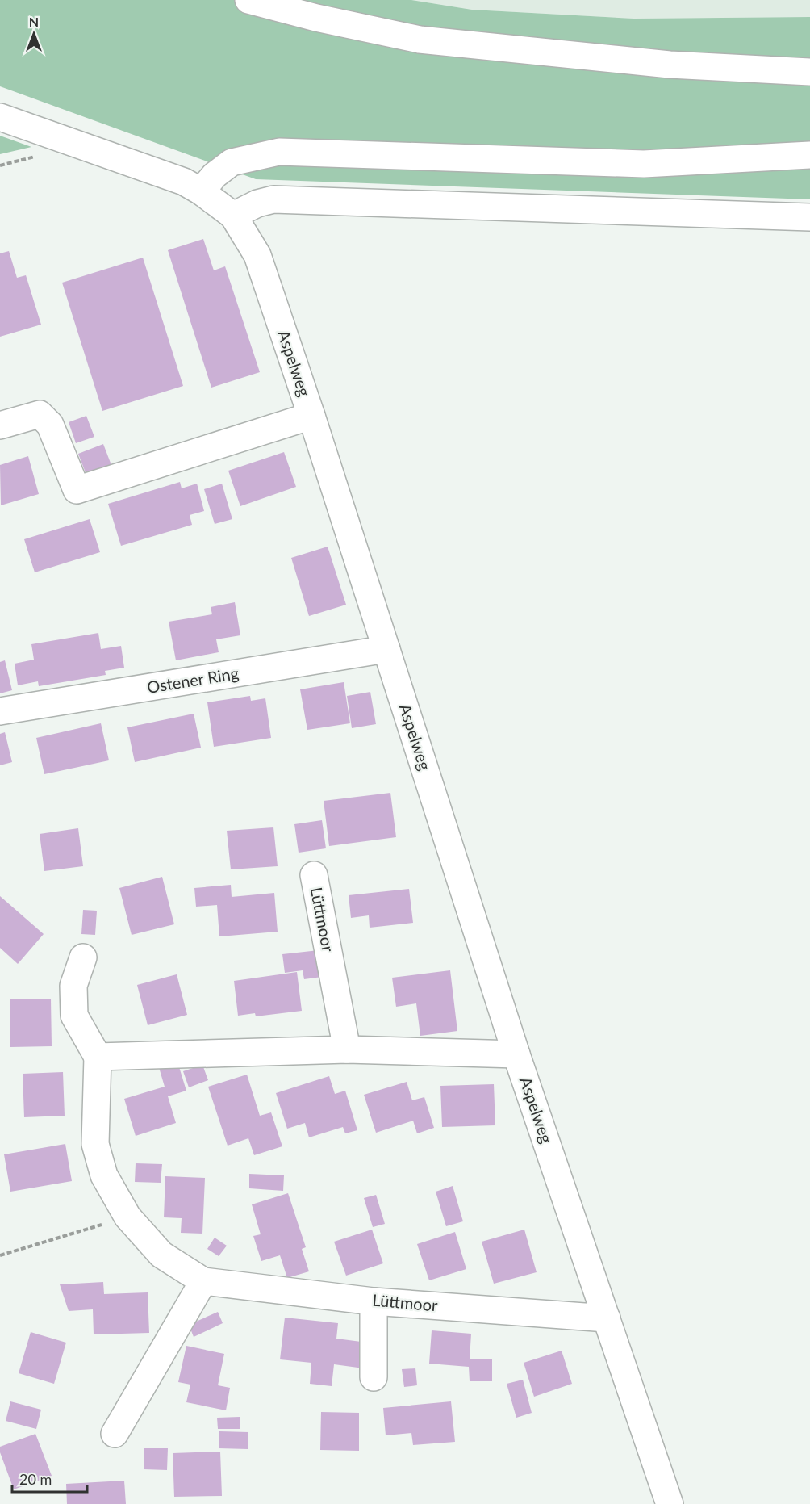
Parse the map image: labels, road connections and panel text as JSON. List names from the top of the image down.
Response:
{
  "streets": {
    "street": ["Aspelweg", "Ostener Ring", "Lüttmoor"]
  },
  "crossings": [
    ["Aspelweg", "Ostener Ring"],
    ["Aspelweg", "Lüttmoor"]
  ],
  "scale_bar": "20 m",
  "north": "top"
}
